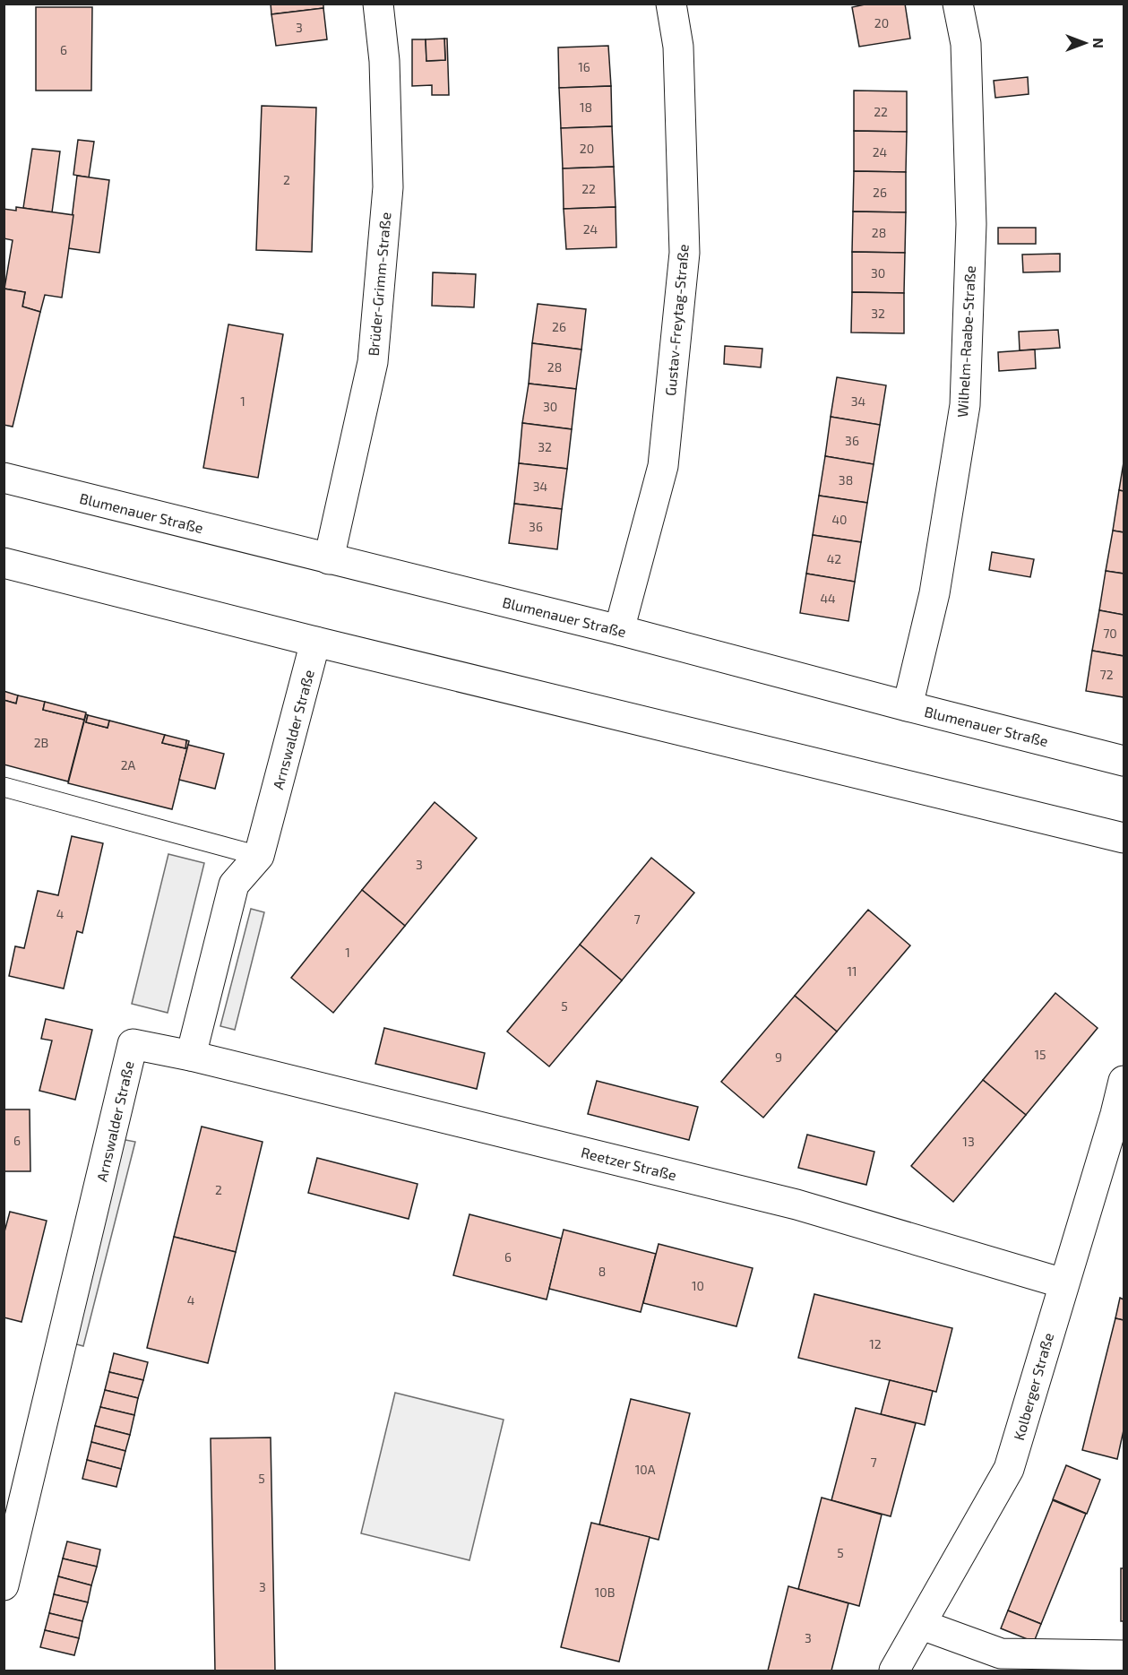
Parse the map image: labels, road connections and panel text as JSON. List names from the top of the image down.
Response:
{
  "streets": {
    "street": [
      "Brüder-Grimm-Straße",
      "Gustav-Freytag-Straße",
      "Wilhelm-Raabe-Straße",
      "Blumenauer Straße",
      "Arnswalder Straße",
      "Reetzer Straße",
      "Kolberger Straße"
    ]
  },
  "crossings": [
    ["Brüder-Grimm-Straße", "Blumenauer Straße"],
    ["Gustav-Freytag-Straße", "Blumenauer Straße"],
    ["Wilhelm-Raabe-Straße", "Blumenauer Straße"],
    ["Arnswalder Straße", "Reetzer Straße"],
    ["Reetzer Straße", "Kolberger Straße"]
  ],
  "house_numbers": [
    "20",
    "3",
    "6",
    "16",
    "18",
    "22",
    "20",
    "24",
    "2",
    "22",
    "26",
    "24",
    "28",
    "30",
    "32",
    "26",
    "28",
    "1",
    "34",
    "30",
    "36",
    "32",
    "38",
    "34",
    "40",
    "36",
    "42",
    "44",
    "70",
    "72",
    "2B",
    "2A",
    "3",
    "4",
    "7",
    "1",
    "11",
    "5",
    "15",
    "9",
    "6",
    "13",
    "2",
    "6",
    "8",
    "10",
    "4",
    "12",
    "7",
    "10A",
    "5",
    "5",
    "3",
    "10B",
    "3"
  ],
  "north": "right"
}
